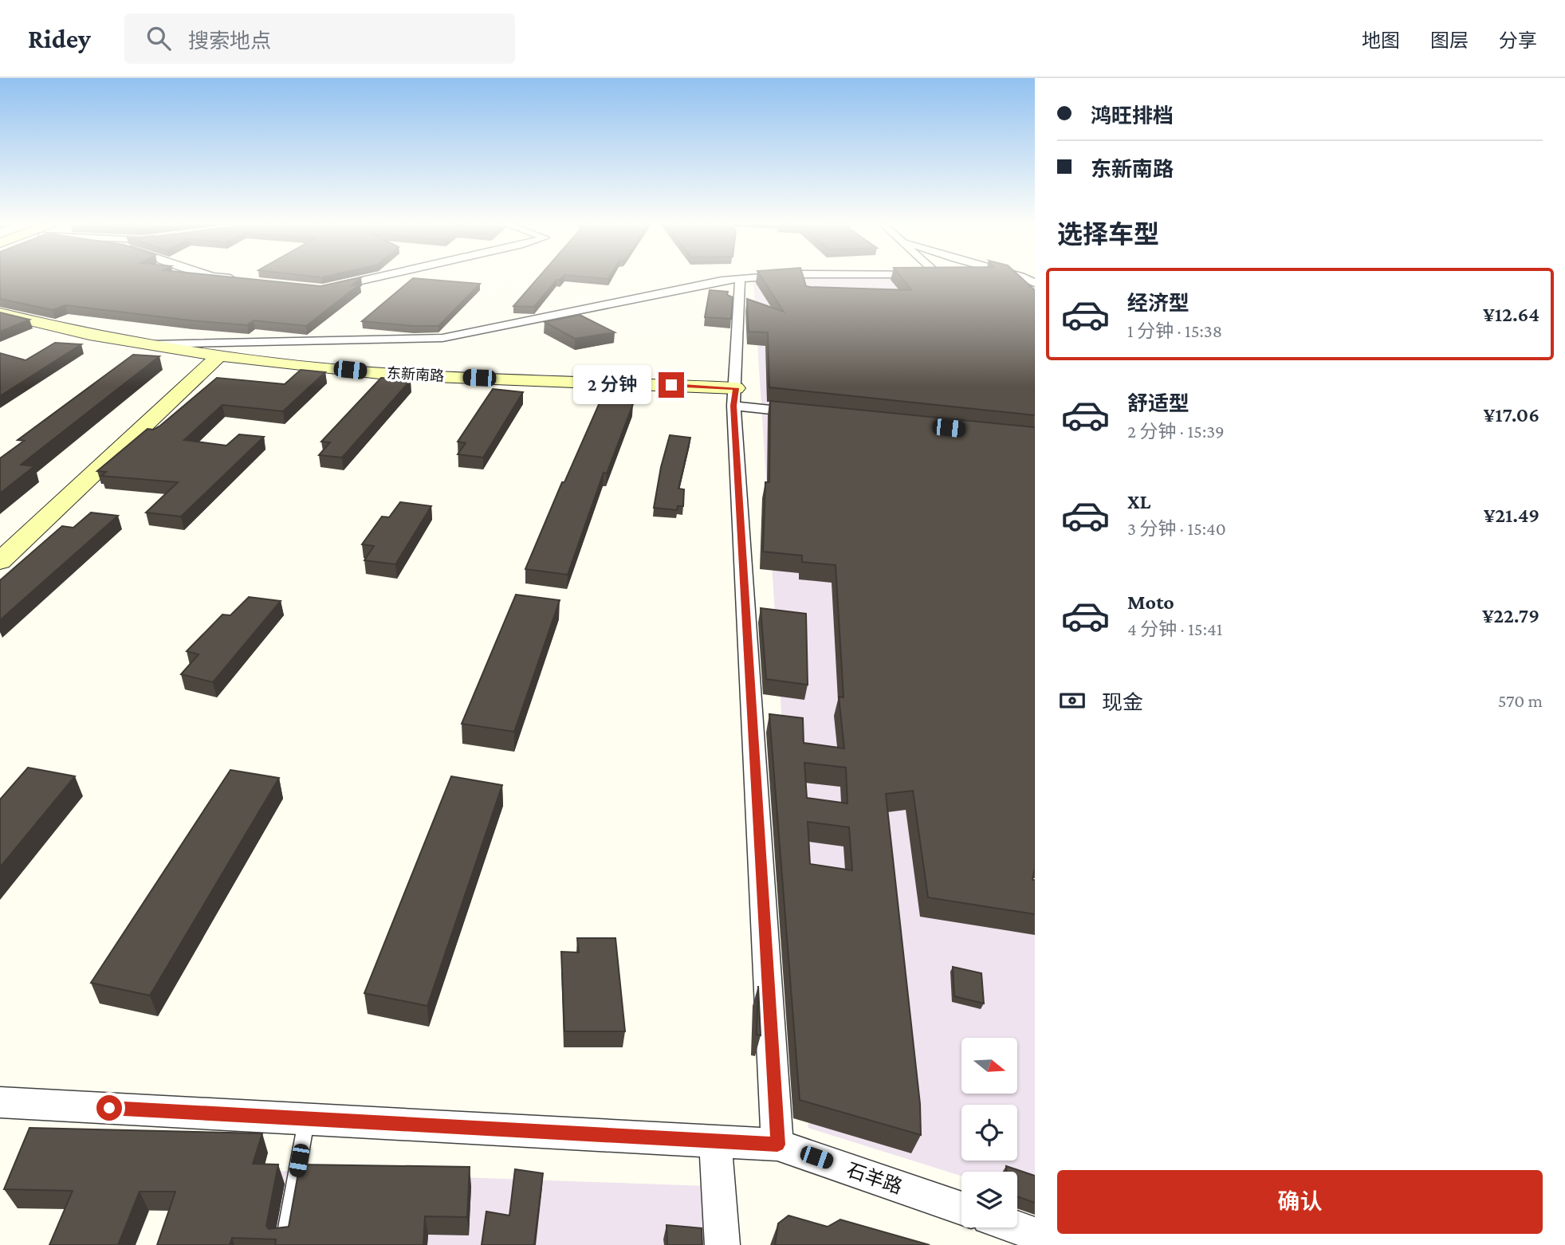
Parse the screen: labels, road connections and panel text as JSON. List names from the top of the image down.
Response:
{
  "streets": {
    "main road": ["东新南路"],
    "street": ["石羊路"]
  },
  "north": "right",
  "page": {
    "header": "Ridey",
    "search": "搜索地点",
    "nav": ["地图", "图层", "分享"],
    "banner": ["鸿旺排档", "东新南路"],
    "heading": "选择车型",
    "list": [
      {
        "name": "经济型",
        "note": "1 分钟 · 15:38",
        "value": "¥12.64"
      },
      {
        "name": "舒适型",
        "note": "2 分钟 · 15:39",
        "value": "¥17.06"
      },
      {
        "name": "XL",
        "note": "3 分钟 · 15:40",
        "value": "¥21.49"
      },
      {
        "name": "Moto",
        "note": "4 分钟 · 15:41",
        "value": "¥22.79"
      }
    ],
    "bubble": "2 分钟",
    "pay": ["现金", "570 m"],
    "buttons": "确认"
  }
}
